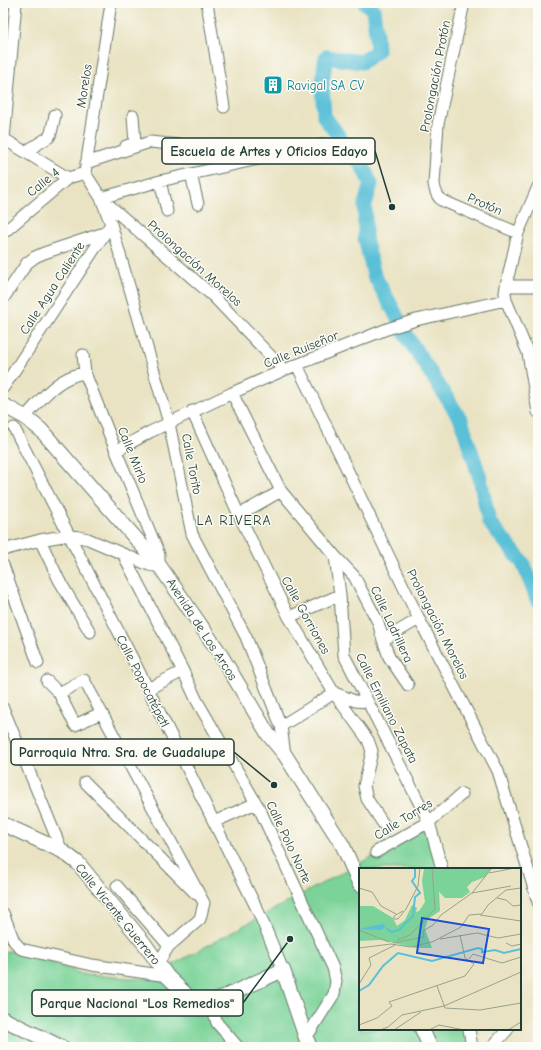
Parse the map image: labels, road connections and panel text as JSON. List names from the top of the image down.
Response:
{
  "streets": {
    "main road": ["Avenida de Los Arcos", "Calle Popocatépetl", "Calle Vicente Guerrero"],
    "street": [
      "Prolongación Protón",
      "Morelos",
      "Calle 4",
      "Protón",
      "Prolongación Morelos",
      "Calle Agua Caliente",
      "Calle Ruiseñor",
      "Calle Mirlo",
      "Calle Torito",
      "Calle Gorriones",
      "Calle Ladrillera",
      "Calle Emiliano Zapata",
      "Calle Torres",
      "Calle Polo Norte"
    ]
  },
  "crossings": [
    ["Prolongación Protón", "Protón"],
    ["Morelos", "Calle 4"],
    ["Morelos", "Calle Torito"],
    ["Calle 4", "Calle Torito"],
    ["Prolongación Morelos", "Calle Ruiseñor"],
    ["Prolongación Morelos", "Calle Torito"],
    ["Calle Agua Caliente", "Calle Torito"],
    ["Calle Ruiseñor", "Calle Mirlo"],
    ["Calle Ruiseñor", "Calle Torito"],
    ["Calle Ruiseñor", "Calle Gorriones"],
    ["Calle Mirlo", "Avenida de Los Arcos"],
    ["Calle Torito", "Avenida de Los Arcos"],
    ["Calle Ladrillera", "Calle Emiliano Zapata"],
    ["Calle Popocatépetl", "Calle Polo Norte"],
    ["Calle Emiliano Zapata", "Calle Torres"]
  ],
  "districts": ["LA RIVERA"],
  "places": {
    "building": ["Ravigal SA CV"],
    "other": ["Escuela de Artes y Oficios Edayo", "Parroquia Ntra. Sra. de Guadalupe", "Parque Nacional \"Los Remedios\""]
  }
}
